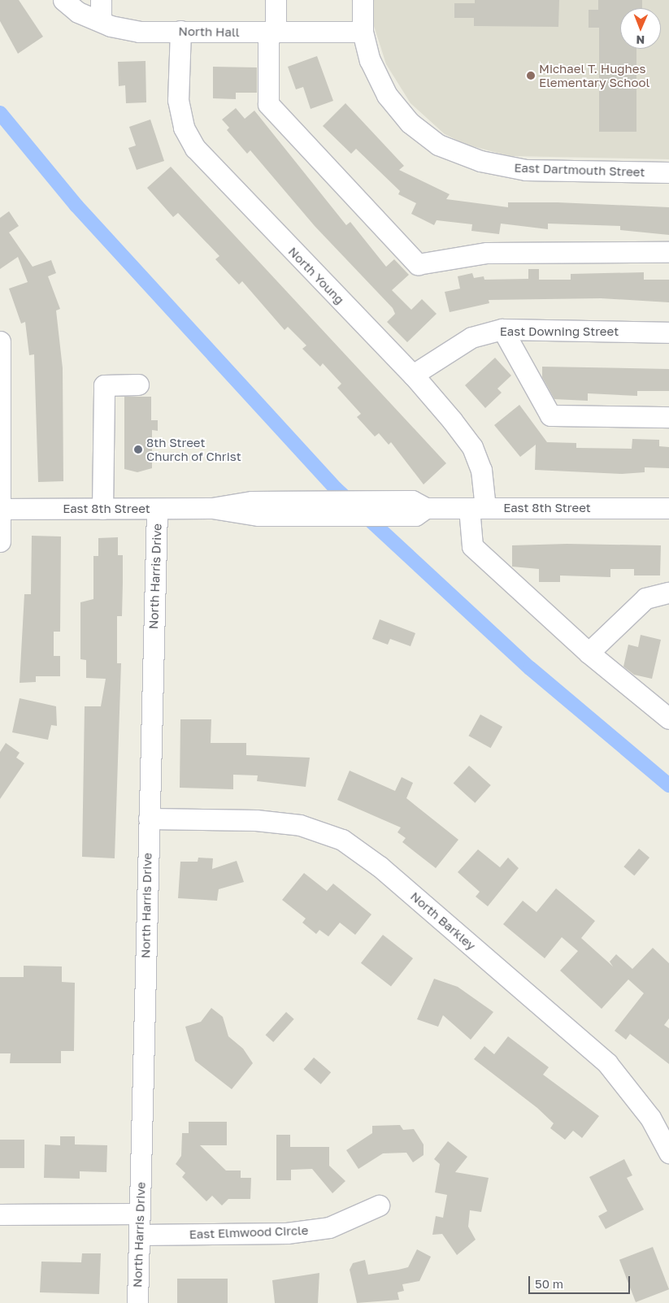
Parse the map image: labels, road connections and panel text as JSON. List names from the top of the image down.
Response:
{
  "streets": {
    "street": [
      "North Hall",
      "East Dartmouth Street",
      "North Young",
      "East Downing Street",
      "East 8th Street",
      "North Harris Drive",
      "North Barkley",
      "East Elmwood Circle"
    ]
  },
  "crossings": [
    ["North Hall", "East Dartmouth Street"],
    ["North Hall", "North Young"],
    ["North Young", "East Downing Street"],
    ["North Young", "East 8th Street"],
    ["East 8th Street", "North Harris Drive"],
    ["North Harris Drive", "North Barkley"],
    ["North Harris Drive", "East Elmwood Circle"]
  ],
  "places": ["Michael T. Hughes Elementary School", "8th Street Church of Christ"],
  "scale_bar": "50 m",
  "north": "bottom"
}
